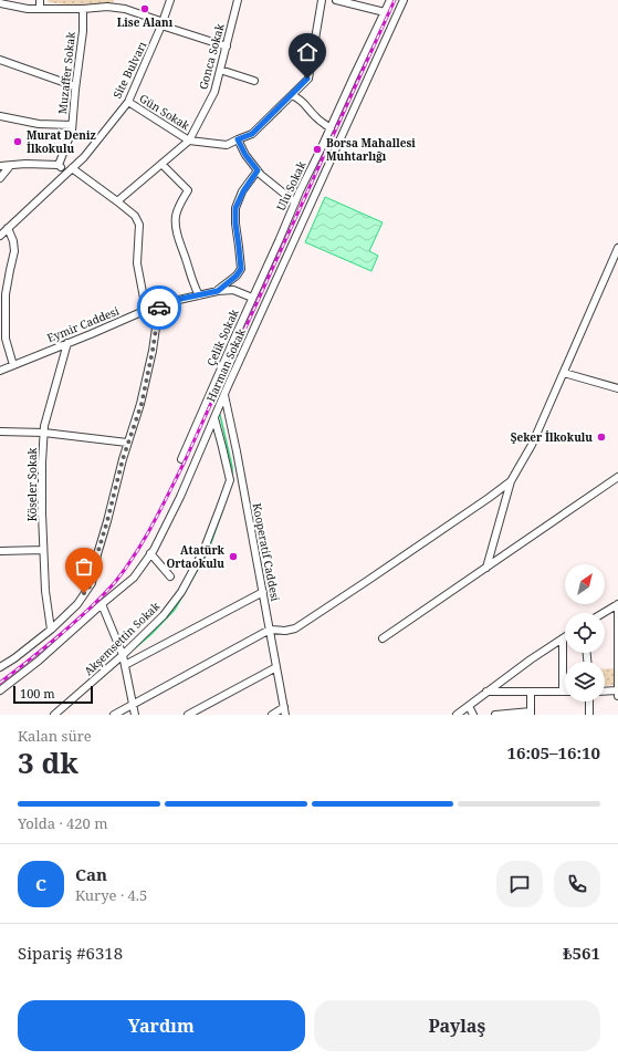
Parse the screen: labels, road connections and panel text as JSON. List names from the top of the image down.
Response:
{
  "streets": {
    "street": [
      "Gonca Sokak",
      "Site Bulvarı",
      "Muzaffer Sokak",
      "Gün Sokak",
      "Ulu Sokak",
      "Eymir Caddesi",
      "Çelik Sokak",
      "Harman Sokak",
      "Köseler Sokak",
      "Kooperatif Caddesi",
      "Akşemsettin Sokak"
    ]
  },
  "crossings": [
    ["Gonca Sokak", "Gün Sokak"],
    ["Site Bulvarı", "Gün Sokak"],
    ["Ulu Sokak", "Eymir Caddesi"],
    ["Ulu Sokak", "Çelik Sokak"],
    ["Eymir Caddesi", "Çelik Sokak"],
    ["Eymir Caddesi", "Köseler Sokak"],
    ["Harman Sokak", "Kooperatif Caddesi"],
    ["Harman Sokak", "Akşemsettin Sokak"]
  ],
  "places": [
    "Lise Alanı",
    "Murat Deniz İlkokulu",
    "Borsa Mahallesi Muhtarlığı",
    "Şeker İlkokulu",
    "Atatürk Ortaokulu"
  ],
  "scale_bar": "100 m",
  "north": "top right",
  "page": {
    "scale": "100 m",
    "heading": ["3 dk", "Kalan süre", "16:05–16:10"],
    "panel": [
      "Can",
      "Kurye · 4.5",
      "Sipariş #6318",
      "₺561"
    ],
    "bar": "Yolda · 420 m",
    "round": "C",
    "buttons": ["Yardım", "Paylaş"]
  }
}
